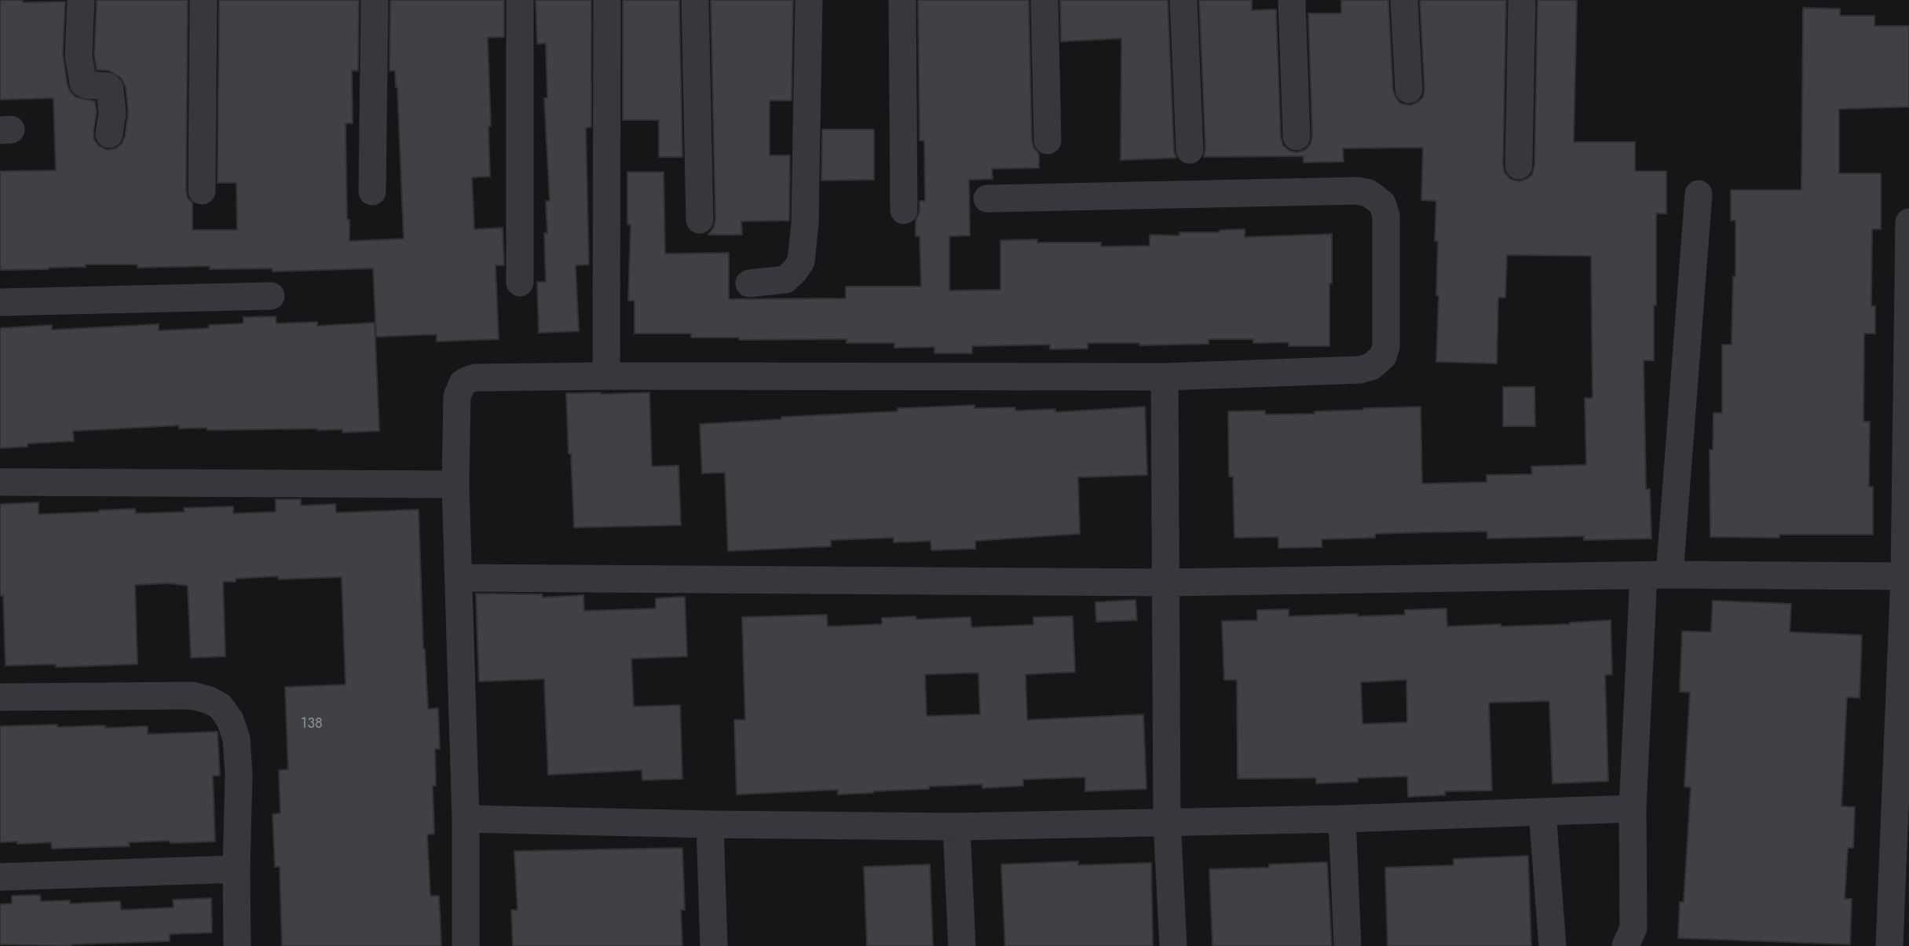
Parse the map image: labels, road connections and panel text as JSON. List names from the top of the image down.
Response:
{
  "house_numbers": ["138"]
}
